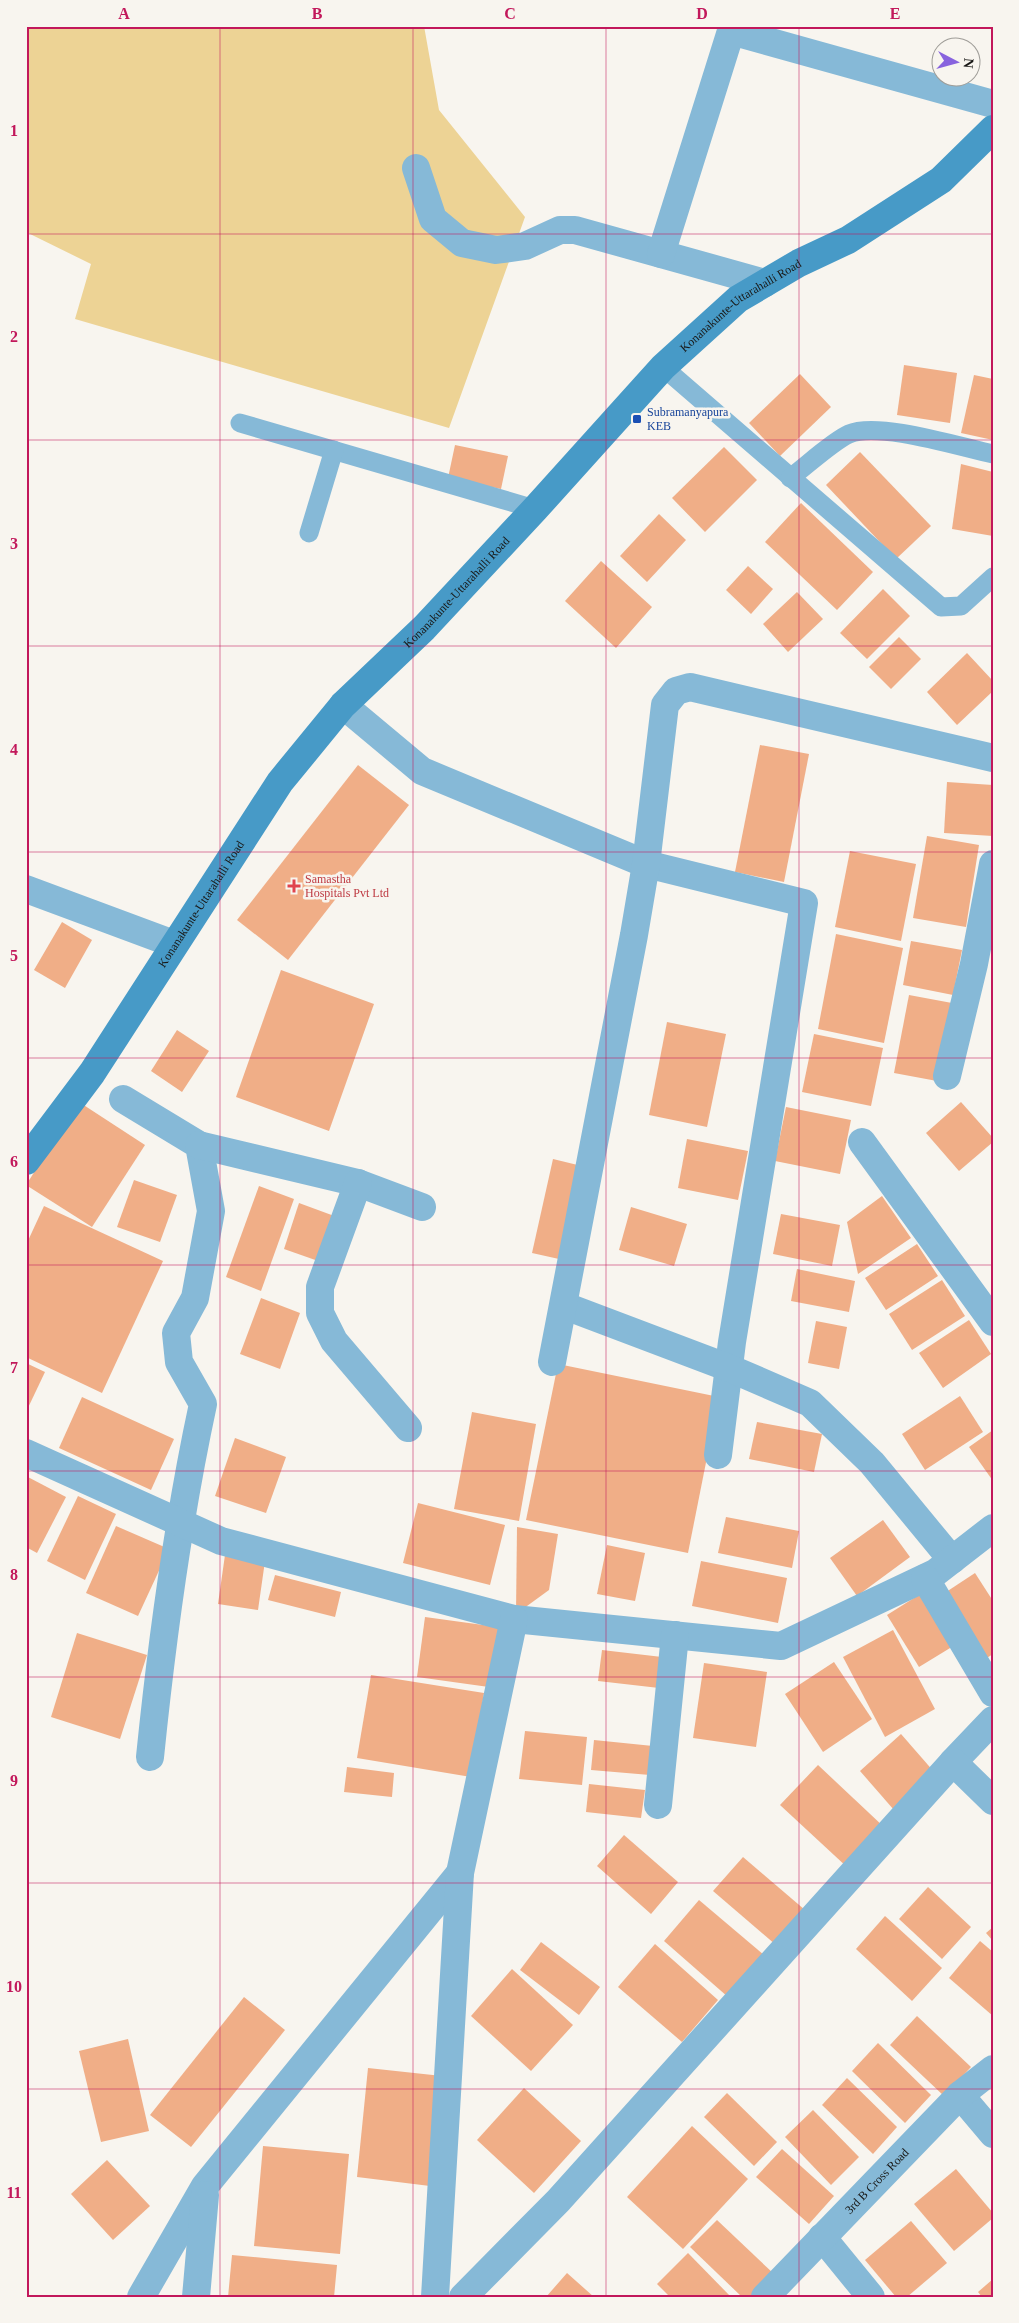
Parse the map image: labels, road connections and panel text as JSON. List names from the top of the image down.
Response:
{
  "streets": {
    "main road": ["Konanakunte-Uttarahalli Road"],
    "street": ["3rd B Cross Road"]
  },
  "places": {
    "transit": ["Subramanyapura KEB"],
    "health": ["Samastha Hospitals Pvt Ltd"]
  },
  "north": "right",
  "grid": {
    "columns": [
      "A",
      "B",
      "C",
      "D",
      "E"
    ],
    "rows": [
      "1",
      "2",
      "3",
      "4",
      "5",
      "6",
      "7",
      "8",
      "9",
      "10",
      "11"
    ]
  }
}
